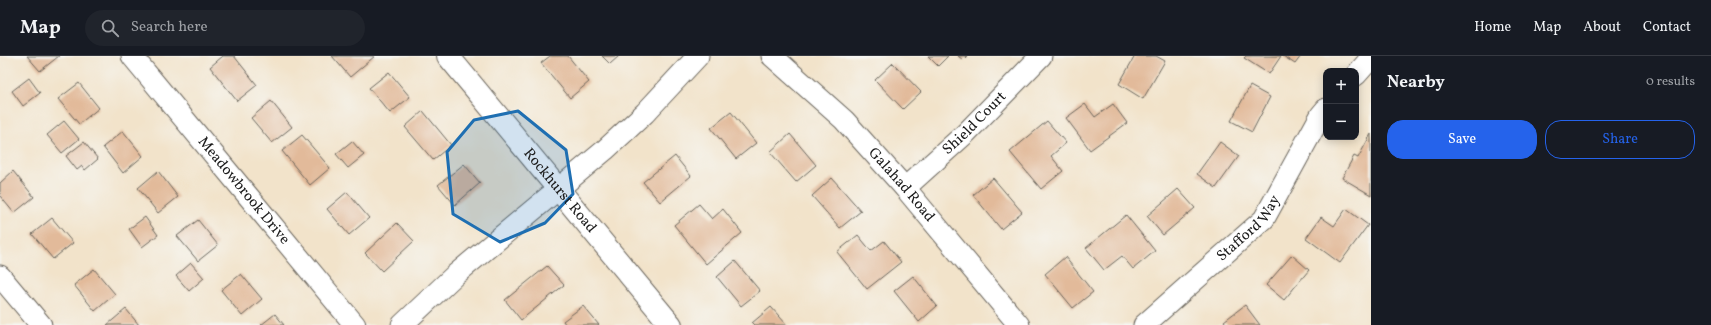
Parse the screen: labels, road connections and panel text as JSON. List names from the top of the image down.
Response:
{
  "streets": {
    "street": [
      "Shield Court",
      "Galahad Road",
      "Meadowbrook Drive",
      "Rockhurst Road",
      "Stafford Way"
    ]
  },
  "crossings": [
    ["Shield Court", "Galahad Road"]
  ],
  "page": {
    "header": "Map",
    "search": "Search here",
    "nav": [
      "Home",
      "Map",
      "About",
      "Contact"
    ],
    "heading": ["Nearby", "0 results"],
    "map_buttons": ["+", "−"],
    "buttons": ["Save", "Share"]
  }
}
